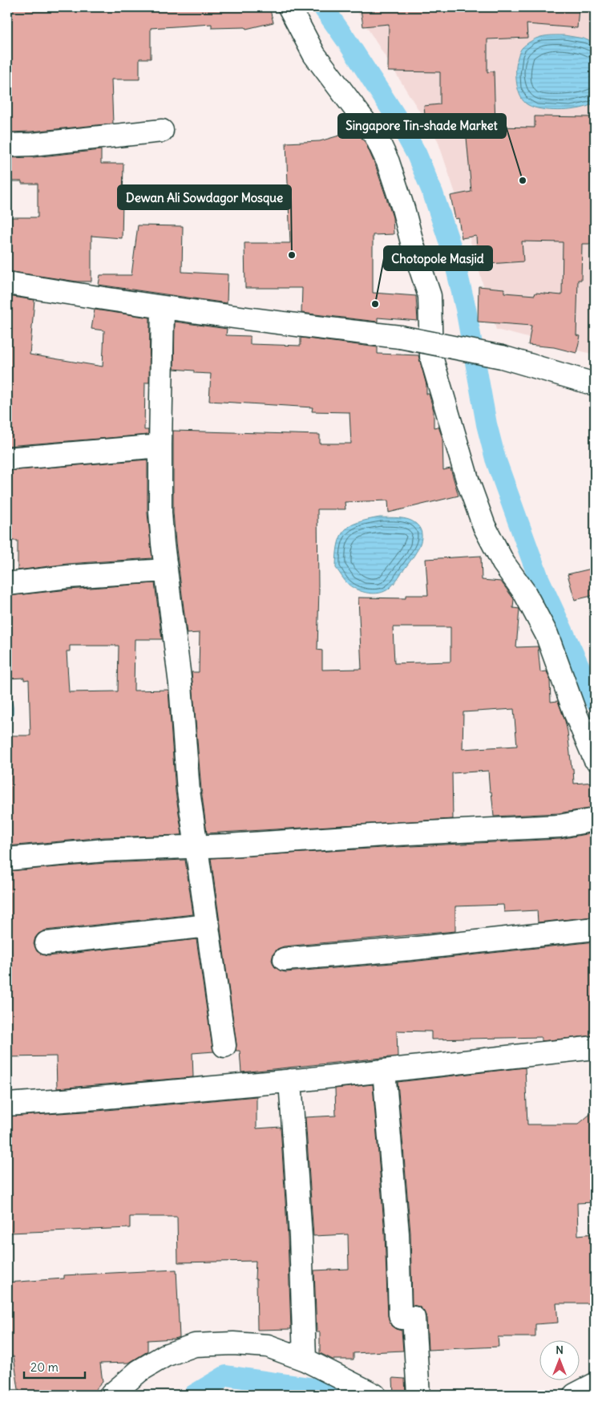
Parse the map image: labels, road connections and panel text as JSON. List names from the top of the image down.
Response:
{
  "places": ["Singapore Tin-shade Market", "Dewan Ali Sowdagor Mosque", "Chotopole Masjid"],
  "scale_bar": "20 m",
  "north": "top"
}
